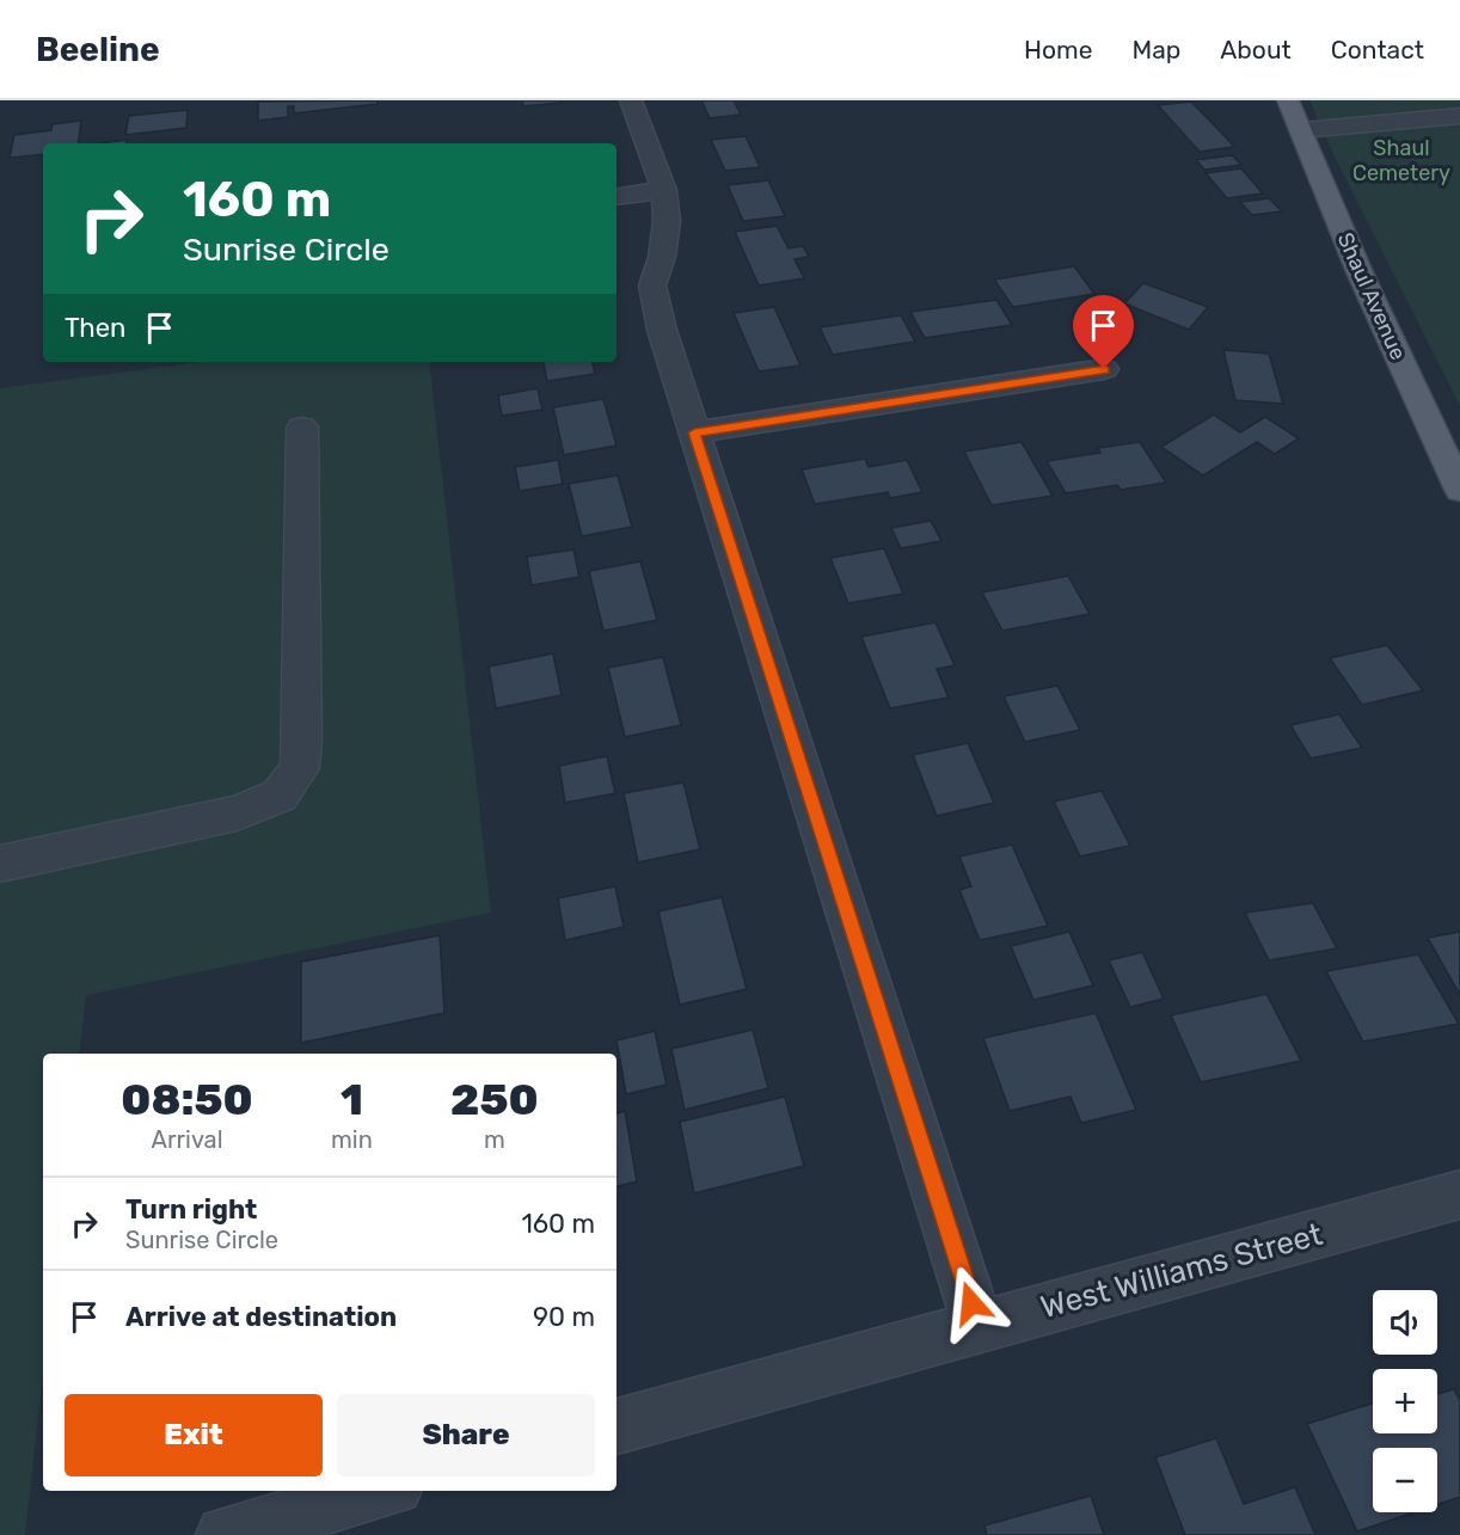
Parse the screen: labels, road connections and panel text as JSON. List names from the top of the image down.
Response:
{
  "streets": {
    "main road": ["Shaul Avenue"],
    "street": ["West Williams Street"]
  },
  "parks": ["Shaul Cemetery"],
  "page": {
    "header": "Beeline",
    "nav": [
      "Home",
      "Map",
      "About",
      "Contact"
    ],
    "turn": ["160 m", "Sunrise Circle"],
    "then": "Then",
    "eta": [
      "08:50",
      "Arrival",
      "1",
      "min",
      "250",
      "m"
    ],
    "list": [
      {
        "name": "Turn right",
        "note": "Sunrise Circle",
        "value": "160 m"
      },
      {
        "name": "Arrive at destination",
        "value": "90 m"
      }
    ],
    "map_buttons": ["+", "−"],
    "buttons": ["Exit", "Share"]
  }
}
